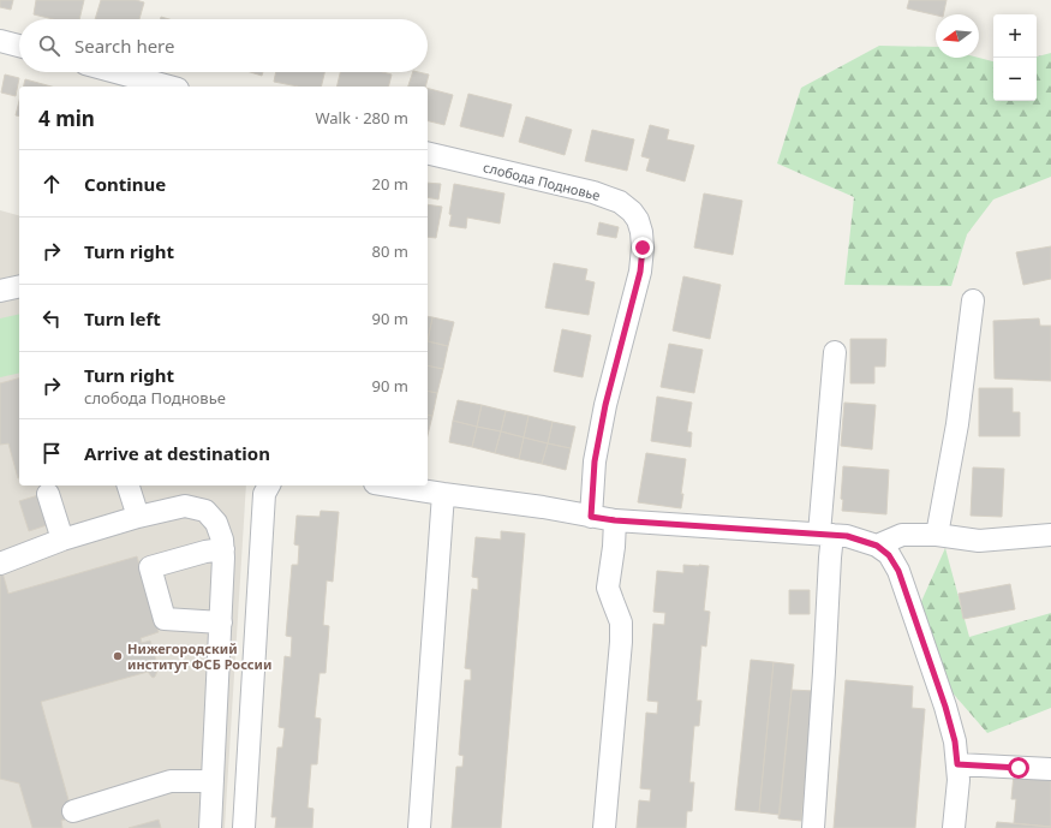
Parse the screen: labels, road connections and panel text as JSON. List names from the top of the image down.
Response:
{
  "streets": {
    "street": ["слобода Подновье"]
  },
  "places": ["Нижегородский институт ФСБ России"],
  "north": "left",
  "page": {
    "map_buttons": ["+", "−"],
    "search": "Search here",
    "heading": ["4 min", "Walk · 280 m"],
    "list": [
      ["Continue", "20 m"],
      ["Turn right", "80 m"],
      ["Turn left", "90 m"],
      ["Turn right", "слобода Подновье", "90 m"],
      "Arrive at destination"
    ]
  }
}
